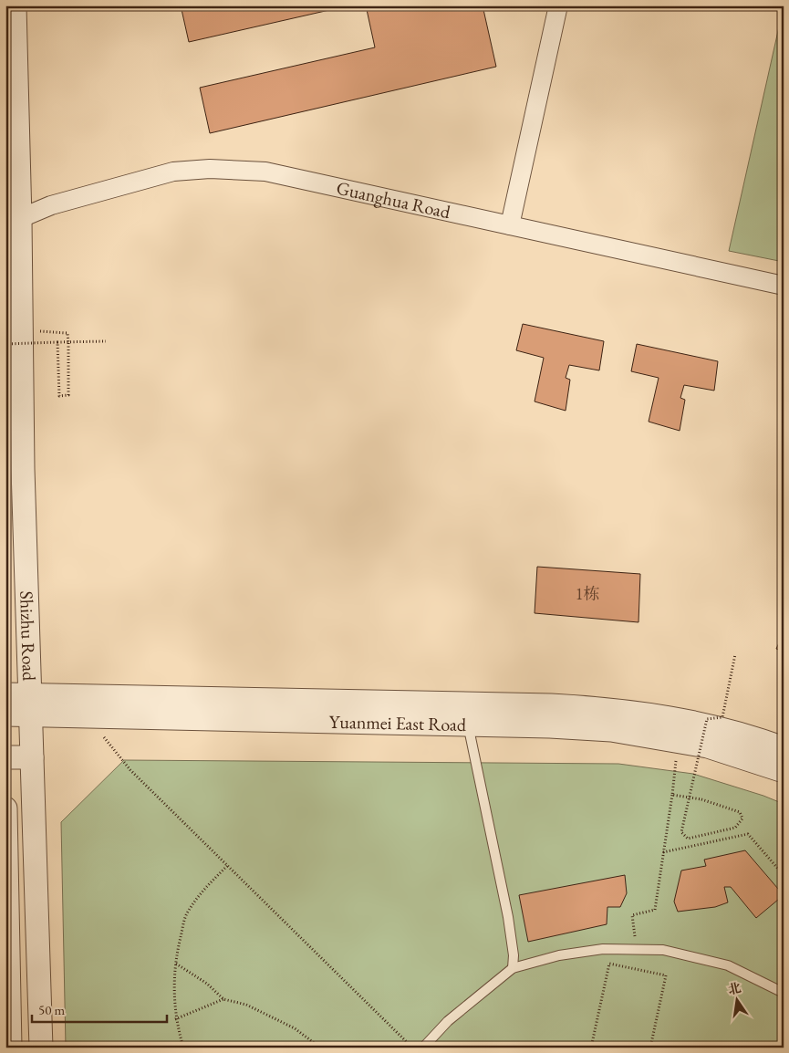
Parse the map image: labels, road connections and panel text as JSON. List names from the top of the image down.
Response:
{
  "streets": {
    "street": ["Guanghua Road", "Shizhu Road", "Yuanmei East Road"]
  },
  "crossings": [
    ["Guanghua Road", "Shizhu Road"],
    ["Shizhu Road", "Yuanmei East Road"]
  ],
  "house_numbers": ["1栋"],
  "scale_bar": "50 m",
  "north": "top"
}
